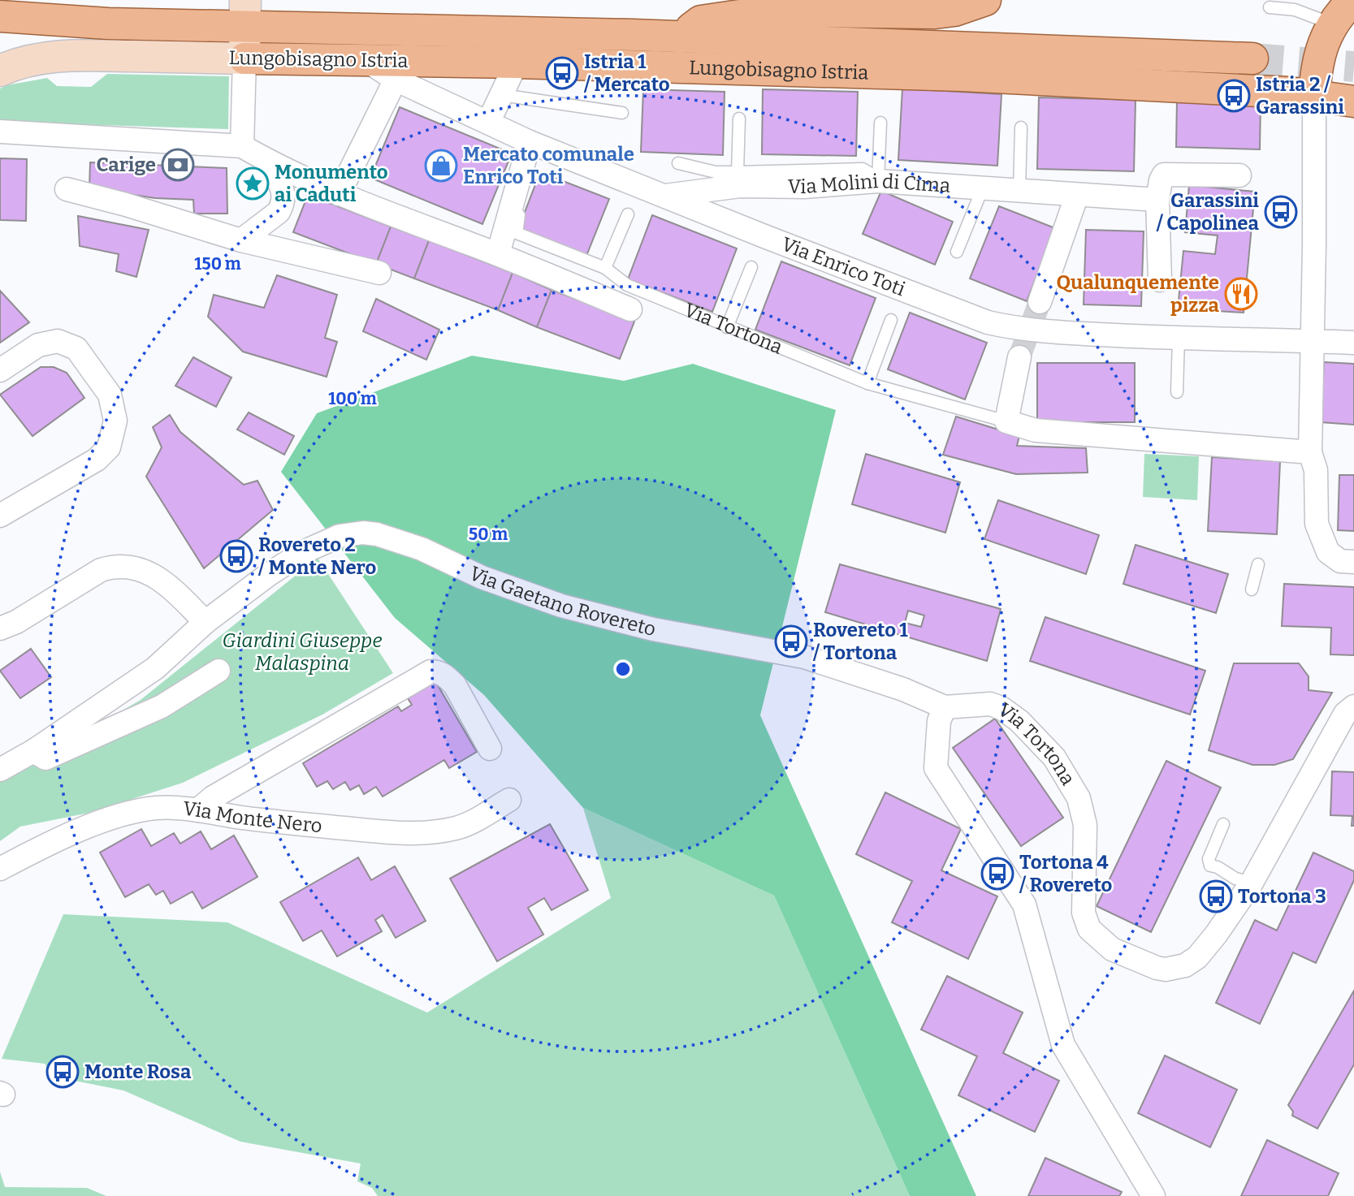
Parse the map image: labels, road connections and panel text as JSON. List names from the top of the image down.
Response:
{
  "streets": {
    "main road": ["Lungobisagno Istria"],
    "street": [
      "Via Molini di Cima",
      "Via Enrico Toti",
      "Via Tortona",
      "Via Gaetano Rovereto",
      "Via Monte Nero"
    ]
  },
  "crossings": [
    ["Lungobisagno Istria", "Via Enrico Toti"],
    ["Via Molini di Cima", "Via Enrico Toti"],
    ["Via Tortona", "Via Gaetano Rovereto"]
  ],
  "parks": ["Giardini Giuseppe Malaspina"],
  "places": {
    "bus stop": [
      "Istria 1 / Mercato",
      "Istria 2 / Garassini",
      "Garassini / Capolinea",
      "Rovereto 2 / Monte Nero",
      "Rovereto 1 / Tortona",
      "Tortona 4 / Rovereto",
      "Tortona 3",
      "Monte Rosa"
    ],
    "bank": ["Carige"],
    "shop": ["Mercato comunale Enrico Toti"],
    "place": ["Monumento ai Caduti"],
    "restaurant": ["Qualunquemente pizza"]
  },
  "rings": ["150 m", "100 m", "50 m"]
}
